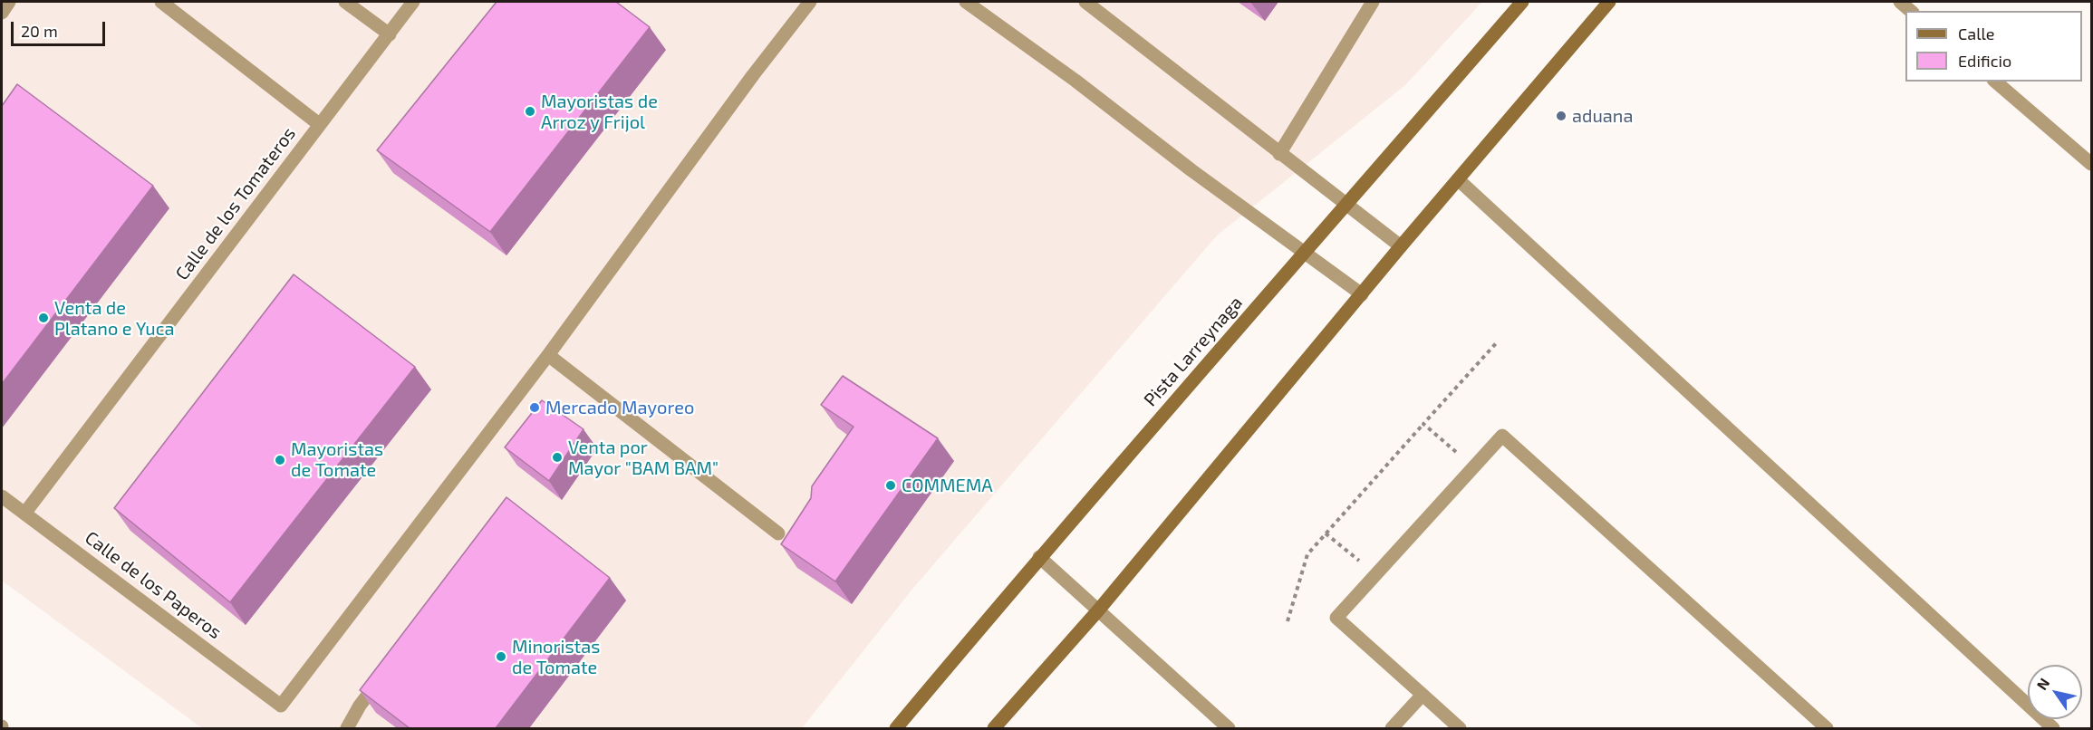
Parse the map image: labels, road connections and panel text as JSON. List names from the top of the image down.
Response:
{
  "streets": {
    "main road": ["Pista Larreynaga"],
    "lane": ["Calle de los Tomateros", "Calle de los Paperos"]
  },
  "crossings": [
    ["Calle de los Tomateros", "Calle de los Paperos"]
  ],
  "places": [
    "Mayoristas de Arroz y Frijol",
    "aduana",
    "Venta de Platano e Yuca",
    "Mercado Mayoreo",
    "Venta por Mayor \"BAM BAM\"",
    "Mayoristas de Tomate",
    "COMMEMA",
    "Minoristas de Tomate"
  ],
  "legend": ["Calle", "Edificio"],
  "scale_bar": "20 m",
  "north": "top left"
}
